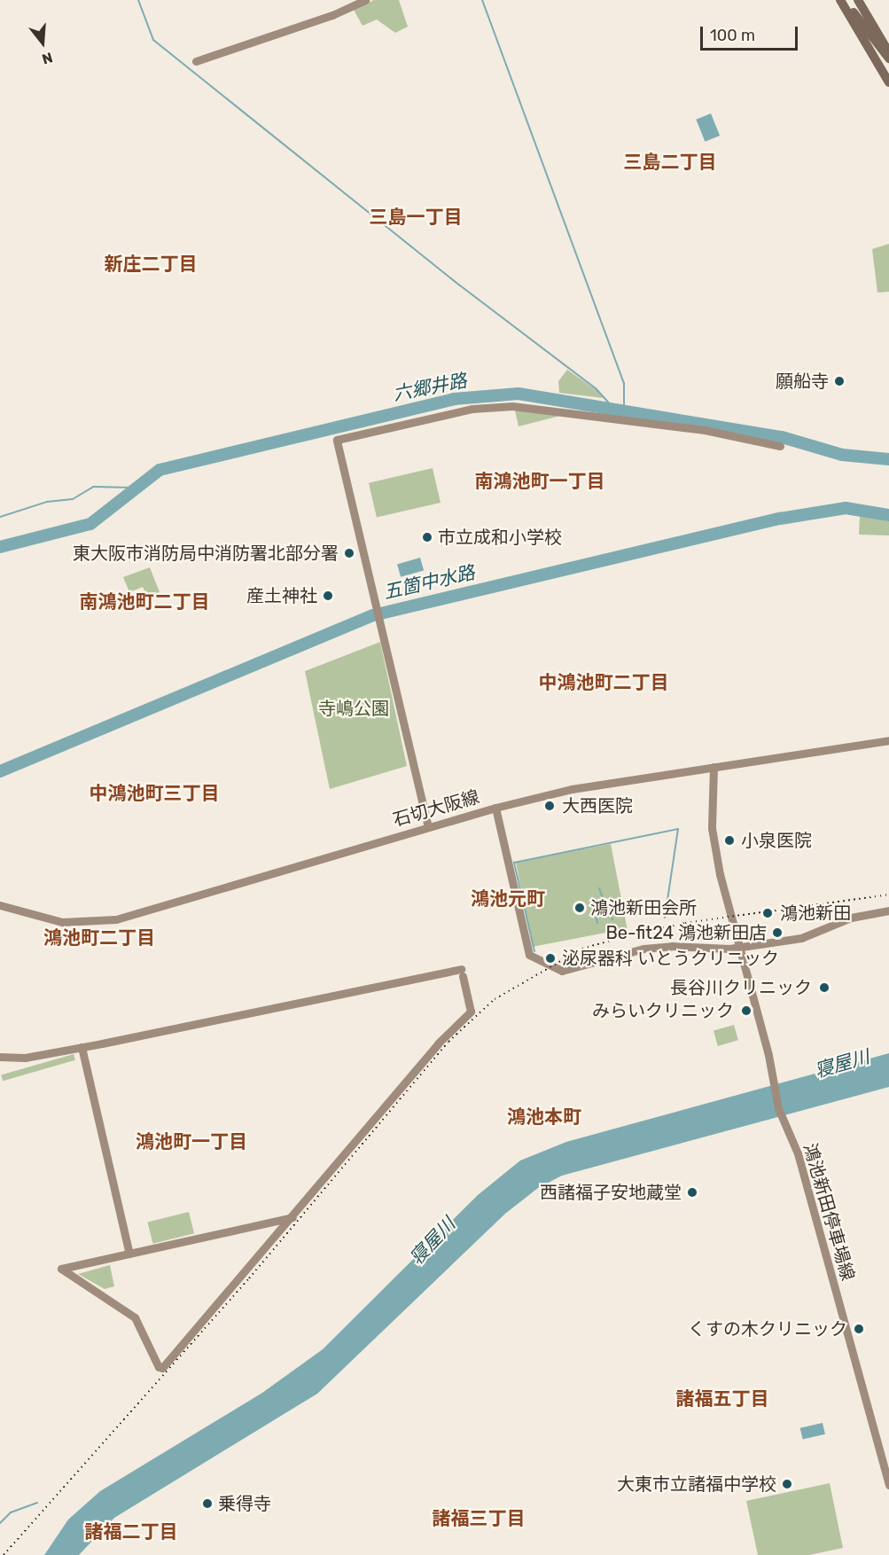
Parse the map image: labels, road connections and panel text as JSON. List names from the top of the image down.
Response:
{
  "streets": {
    "street": ["石切大阪線", "鴻池新田停車場線"]
  },
  "crossings": [
    ["石切大阪線", "鴻池新田停車場線"]
  ],
  "districts": [
    "三島二丁目",
    "三島一丁目",
    "新庄二丁目",
    "南鴻池町一丁目",
    "南鴻池町二丁目",
    "中鴻池町二丁目",
    "中鴻池町三丁目",
    "鴻池元町",
    "鴻池町二丁目",
    "鴻池本町",
    "鴻池町一丁目",
    "諸福五丁目",
    "諸福三丁目",
    "諸福二丁目"
  ],
  "water": ["六郷井路", "五箇中水路", "寝屋川"],
  "parks": ["寺嶋公園"],
  "places": [
    "願船寺",
    "市立成和小学校",
    "東大阪市消防局中消防署北部分署",
    "産土神社",
    "大西医院",
    "小泉医院",
    "鴻池新田会所",
    "鴻池新田",
    "Be-fit24 鴻池新田店",
    "泌尿器科 いとうクリニック",
    "長谷川クリニック",
    "みらいクリニック",
    "西諸福子安地蔵堂",
    "くすの木クリニック",
    "大東市立諸福中学校",
    "乗得寺"
  ],
  "scale_bar": "100 m",
  "north": "bottom"
}
